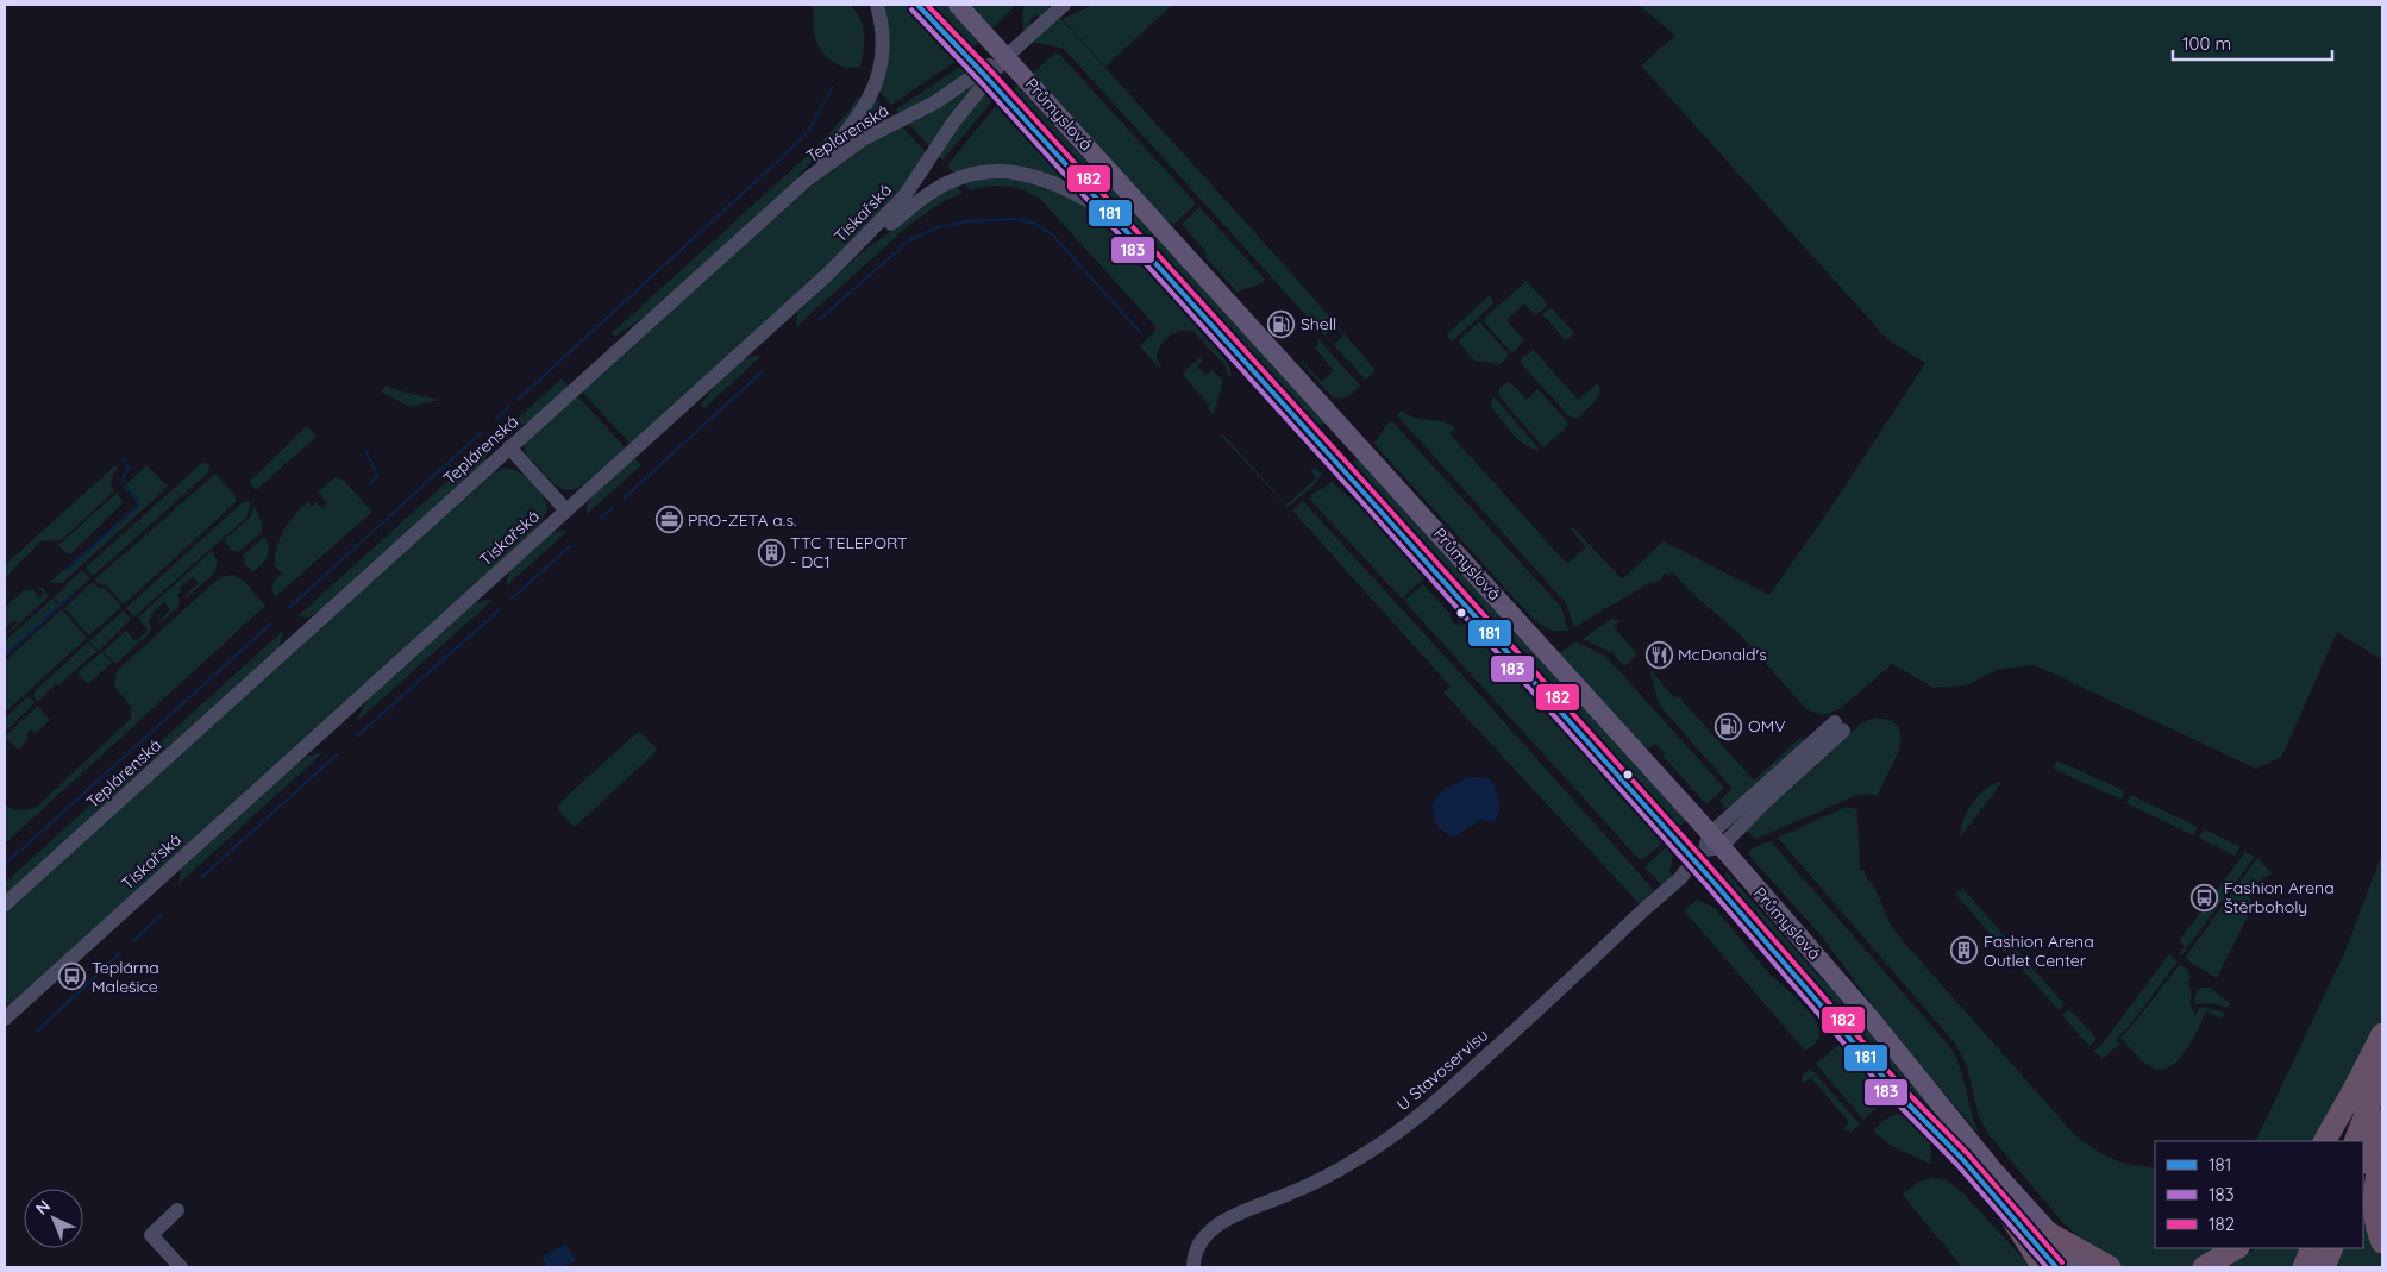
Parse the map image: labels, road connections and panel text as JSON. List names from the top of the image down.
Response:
{
  "streets": {
    "main road": ["Průmyslová"],
    "street": ["Teplárenská", "Tiskařská", "U Stavoservisu"]
  },
  "crossings": [
    ["Průmyslová", "Teplárenská"],
    ["Průmyslová", "Tiskařská"],
    ["Průmyslová", "U Stavoservisu"],
    ["Teplárenská", "Tiskařská"]
  ],
  "places": {
    "fuel station": ["Shell", "OMV"],
    "office": ["PRO-ZETA a.s."],
    "building": ["TTC TELEPORT - DC1", "Fashion Arena Outlet Center"],
    "restaurant": ["McDonald's"],
    "bus stop": ["Fashion Arena Štěrboholy", "Teplárna Malešice"]
  },
  "lines": ["transit line 181", "transit line 182", "transit line 183"],
  "legend": ["181", "183", "182"],
  "scale_bar": "100 m",
  "north": "top left"
}
